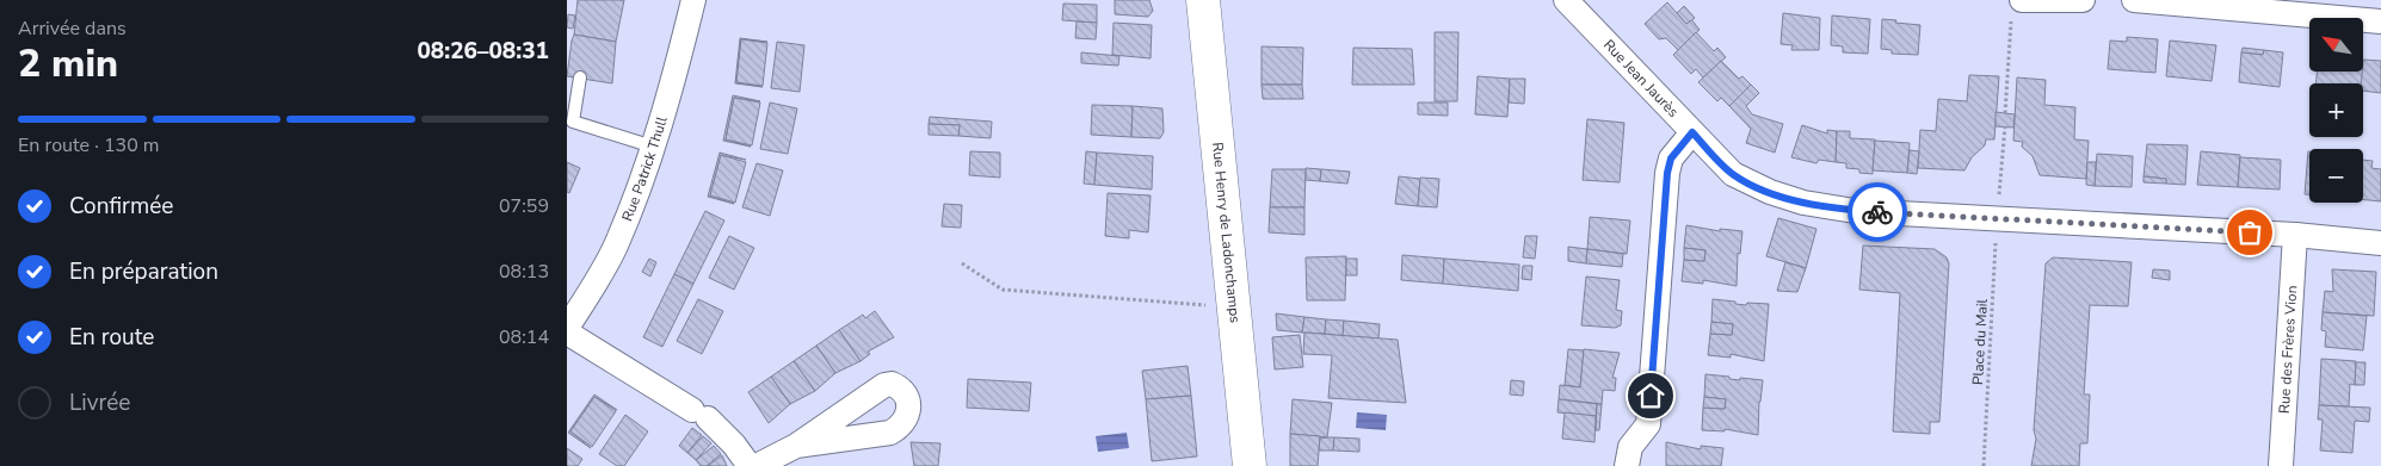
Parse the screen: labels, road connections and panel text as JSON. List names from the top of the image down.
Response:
{
  "streets": {
    "street": [
      "Rue Jean Jaurès",
      "Rue Patrick Thull",
      "Rue Henry de Ladonchamps",
      "Rue des Frères Vion"
    ],
    "path": ["Place du Mail"]
  },
  "crossings": [
    ["Rue Jean Jaurès", "Place du Mail"],
    ["Rue Jean Jaurès", "Rue des Frères Vion"]
  ],
  "north": "top left",
  "page": {
    "heading": ["2 min", "Arrivée dans", "08:26–08:31"],
    "map_buttons": ["+", "−"],
    "bar": "En route · 130 m",
    "list": [
      ["Confirmée", "07:59"],
      ["En préparation", "08:13"],
      ["En route", "08:14"],
      "Livrée"
    ]
  }
}
